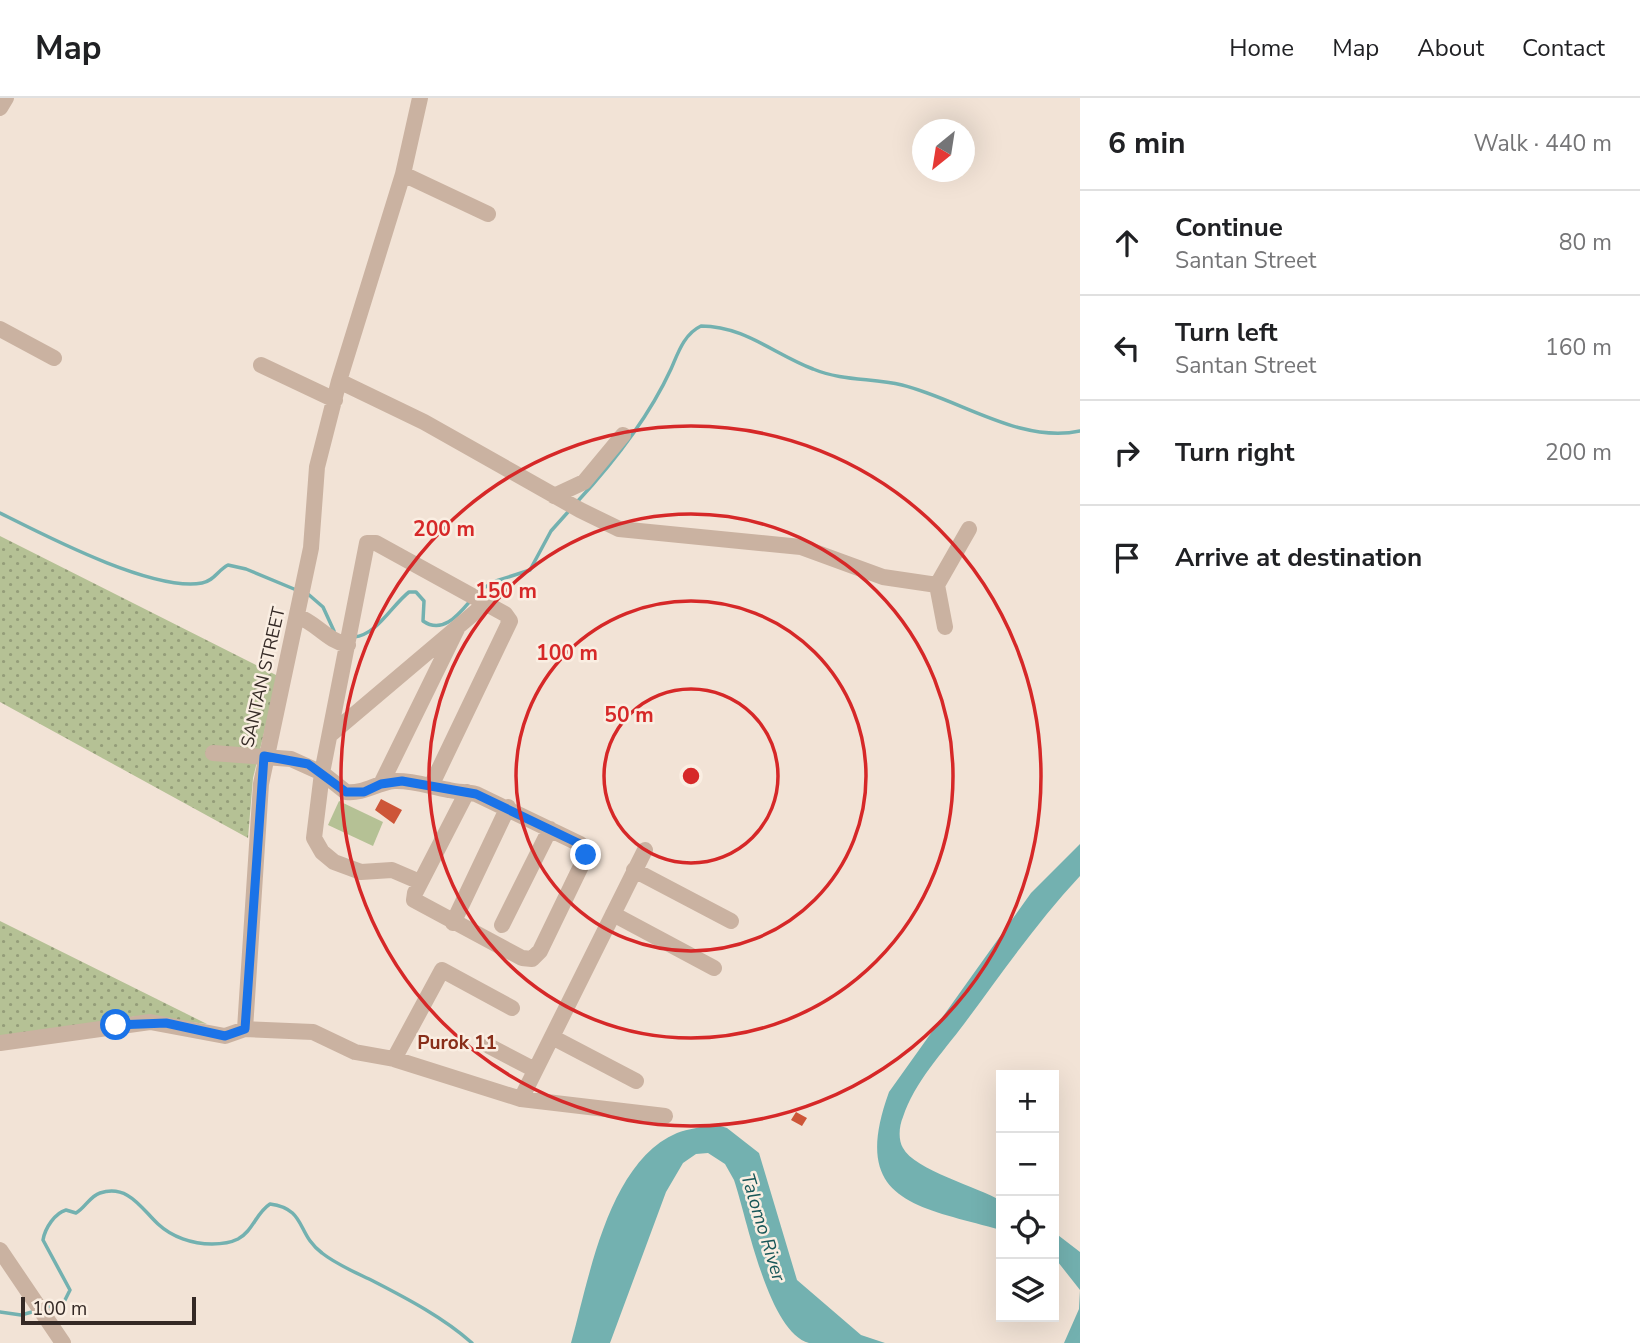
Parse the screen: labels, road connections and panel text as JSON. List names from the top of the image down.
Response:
{
  "streets": {
    "street": ["SANTAN STREET"]
  },
  "districts": ["Purok 11"],
  "water": ["Talomo River"],
  "scale_bar": "100 m",
  "north": "bottom left",
  "page": {
    "header": "Map",
    "nav": [
      "Home",
      "Map",
      "About",
      "Contact"
    ],
    "heading": ["6 min", "Walk · 440 m"],
    "list": [
      ["Continue", "Santan Street", "80 m"],
      ["Turn left", "Santan Street", "160 m"],
      ["Turn right", "200 m"],
      "Arrive at destination"
    ],
    "map_buttons": ["+", "−"],
    "scale": "100 m"
  },
  "rings": [
    "200 m",
    "150 m",
    "100 m",
    "50 m"
  ]
}
